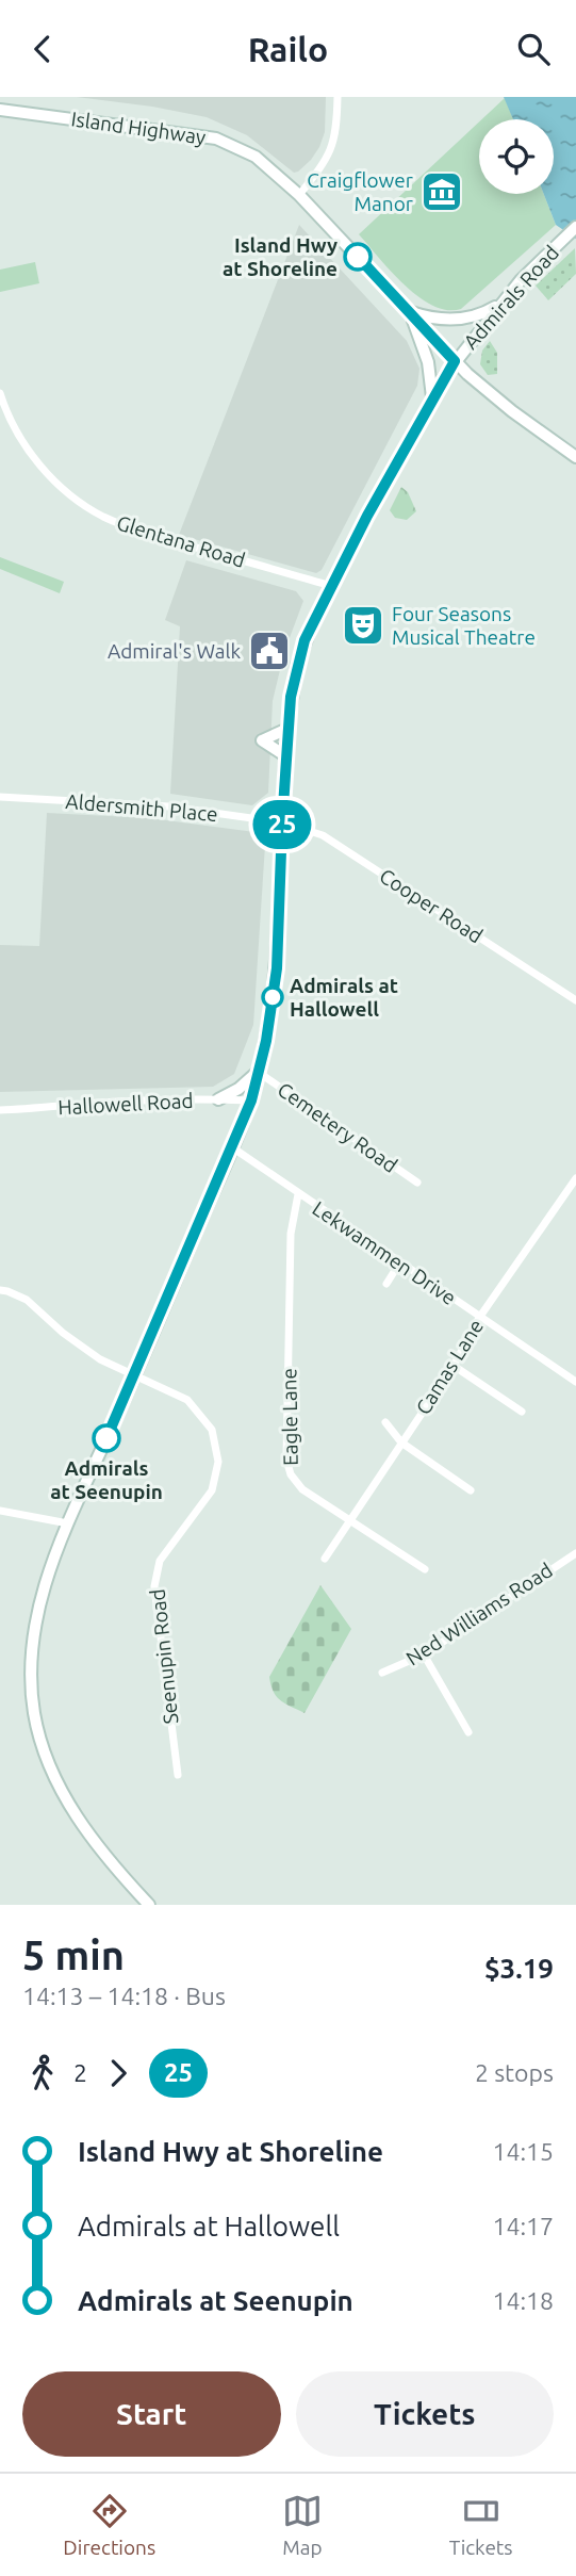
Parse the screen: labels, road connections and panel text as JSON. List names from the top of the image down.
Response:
{
  "streets": {
    "main road": ["Island Highway", "Admirals Road"],
    "street": [
      "Glentana Road",
      "Aldersmith Place",
      "Cooper Road",
      "Hallowell Road",
      "Cemetery Road",
      "Lekwammen Drive",
      "Camas Lane",
      "Eagle Lane",
      "Ned Williams Road",
      "Seenupin Road"
    ]
  },
  "crossings": [
    ["Island Highway", "Admirals Road"],
    ["Admirals Road", "Glentana Road"],
    ["Admirals Road", "Aldersmith Place"],
    ["Admirals Road", "Cooper Road"],
    ["Admirals Road", "Hallowell Road"],
    ["Admirals Road", "Cemetery Road"],
    ["Admirals Road", "Lekwammen Drive"],
    ["Admirals Road", "Seenupin Road"],
    ["Aldersmith Place", "Cooper Road"],
    ["Lekwammen Drive", "Camas Lane"],
    ["Lekwammen Drive", "Eagle Lane"],
    ["Camas Lane", "Eagle Lane"]
  ],
  "places": {
    "museum": ["Craigflower Manor"],
    "other": ["Island Hwy at Shoreline", "Admirals at Hallowell", "Admirals at Seenupin"],
    "theatre": ["Four Seasons Musical Theatre"],
    "public building": ["Admiral's Walk"]
  },
  "lines": ["bus line 25"],
  "page": {
    "header": "Railo",
    "on_map": "25",
    "heading": ["5 min", "14:13 – 14:18 · Bus", "$3.19"],
    "legs": ["2", "25", "2 stops"],
    "list": [
      {
        "name": "Island Hwy at Shoreline",
        "value": "14:15"
      },
      {
        "name": "Admirals at Hallowell",
        "value": "14:17"
      },
      {
        "name": "Admirals at Seenupin",
        "value": "14:18"
      }
    ],
    "buttons": ["Start", "Tickets"],
    "tabs": ["Directions", "Map", "Tickets"]
  }
}
